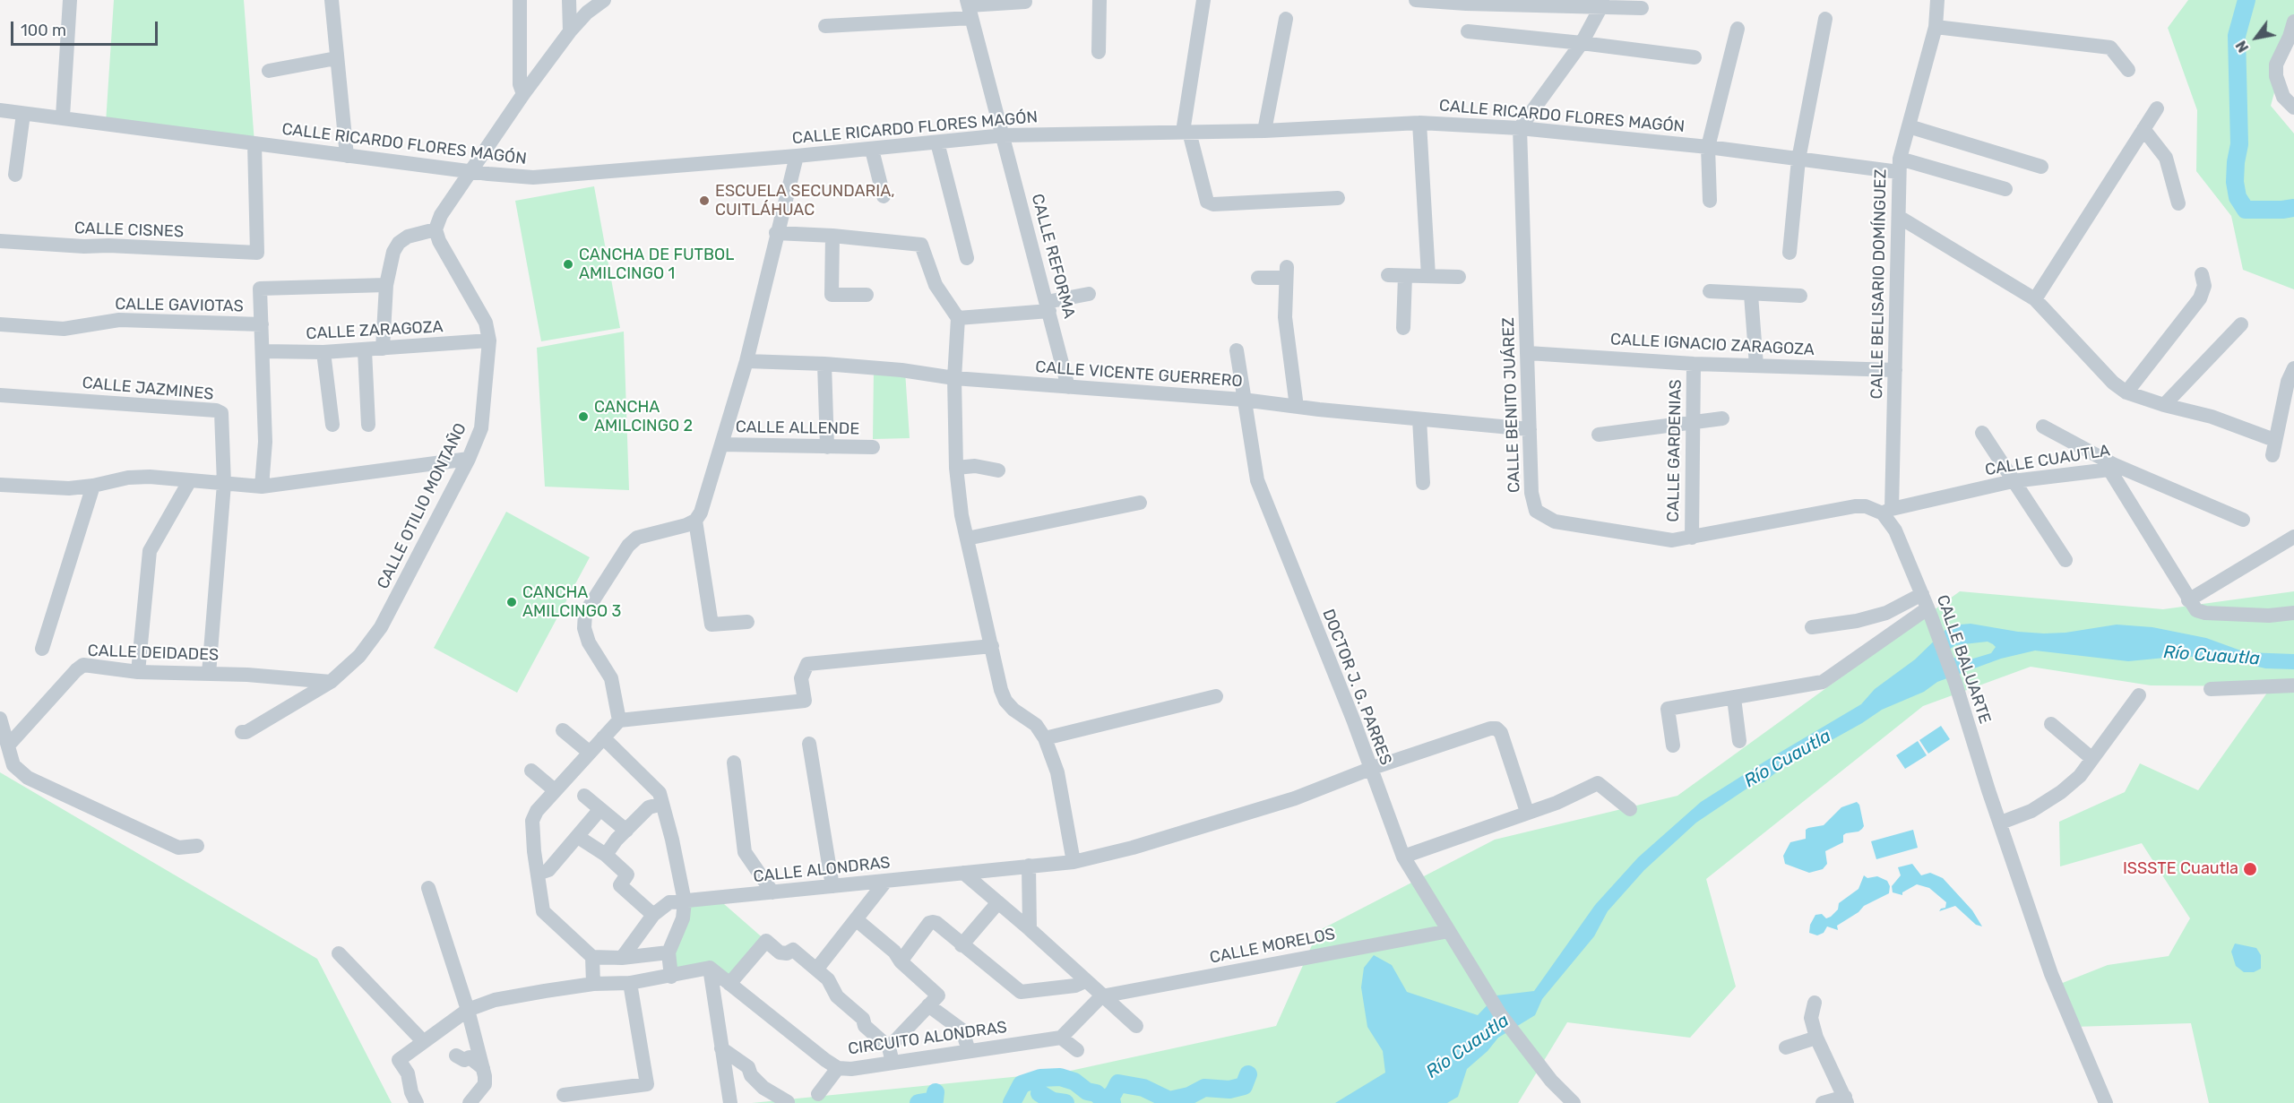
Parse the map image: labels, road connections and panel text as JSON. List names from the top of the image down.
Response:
{
  "streets": {
    "street": [
      "CALLE RICARDO FLORES MAGÓN",
      "CALLE CISNES",
      "CALLE REFORMA",
      "CALLE BELISARIO DOMÍNGUEZ",
      "CALLE GAVIOTAS",
      "CALLE ZARAGOZA",
      "CALLE IGNACIO ZARAGOZA",
      "CALLE VICENTE GUERRERO",
      "CALLE JAZMINES",
      "CALLE BENITO JUÁREZ",
      "CALLE ALLENDE",
      "CALLE GARDENIAS",
      "CALLE CUAUTLA",
      "CALLE OTILIO MONTAÑO",
      "CALLE DEIDADES",
      "CALLE BALUARTE",
      "DOCTOR J. G. PARRES",
      "CALLE ALONDRAS",
      "CALLE MORELOS",
      "CIRCUITO ALONDRAS"
    ]
  },
  "crossings": [
    ["CALLE RICARDO FLORES MAGÓN", "CALLE CISNES"],
    ["CALLE RICARDO FLORES MAGÓN", "CALLE REFORMA"],
    ["CALLE RICARDO FLORES MAGÓN", "CALLE BELISARIO DOMÍNGUEZ"],
    ["CALLE RICARDO FLORES MAGÓN", "CALLE BENITO JUÁREZ"],
    ["CALLE REFORMA", "CALLE VICENTE GUERRERO"],
    ["CALLE BELISARIO DOMÍNGUEZ", "CALLE IGNACIO ZARAGOZA"],
    ["CALLE BELISARIO DOMÍNGUEZ", "CALLE BENITO JUÁREZ"],
    ["CALLE BELISARIO DOMÍNGUEZ", "CALLE CUAUTLA"],
    ["CALLE BELISARIO DOMÍNGUEZ", "CALLE BALUARTE"],
    ["CALLE ZARAGOZA", "CALLE OTILIO MONTAÑO"],
    ["CALLE IGNACIO ZARAGOZA", "CALLE BENITO JUÁREZ"],
    ["CALLE IGNACIO ZARAGOZA", "CALLE GARDENIAS"],
    ["CALLE VICENTE GUERRERO", "CALLE BENITO JUÁREZ"],
    ["CALLE VICENTE GUERRERO", "DOCTOR J. G. PARRES"],
    ["CALLE JAZMINES", "CALLE DEIDADES"],
    ["CALLE BENITO JUÁREZ", "CALLE GARDENIAS"],
    ["CALLE BENITO JUÁREZ", "CALLE CUAUTLA"],
    ["CALLE BENITO JUÁREZ", "CALLE BALUARTE"],
    ["CALLE CUAUTLA", "CALLE BALUARTE"],
    ["CALLE OTILIO MONTAÑO", "CALLE DEIDADES"],
    ["DOCTOR J. G. PARRES", "CALLE ALONDRAS"],
    ["DOCTOR J. G. PARRES", "CALLE MORELOS"]
  ],
  "water": ["Río Cuautla"],
  "places": [
    "ESCUELA SECUNDARIA, CUITLÁHUAC",
    "CANCHA DE FUTBOL AMILCINGO 1",
    "CANCHA AMILCINGO 2",
    "CANCHA AMILCINGO 3",
    "ISSSTE Cuautla"
  ],
  "scale_bar": "100 m",
  "north": "bottom left"
}
